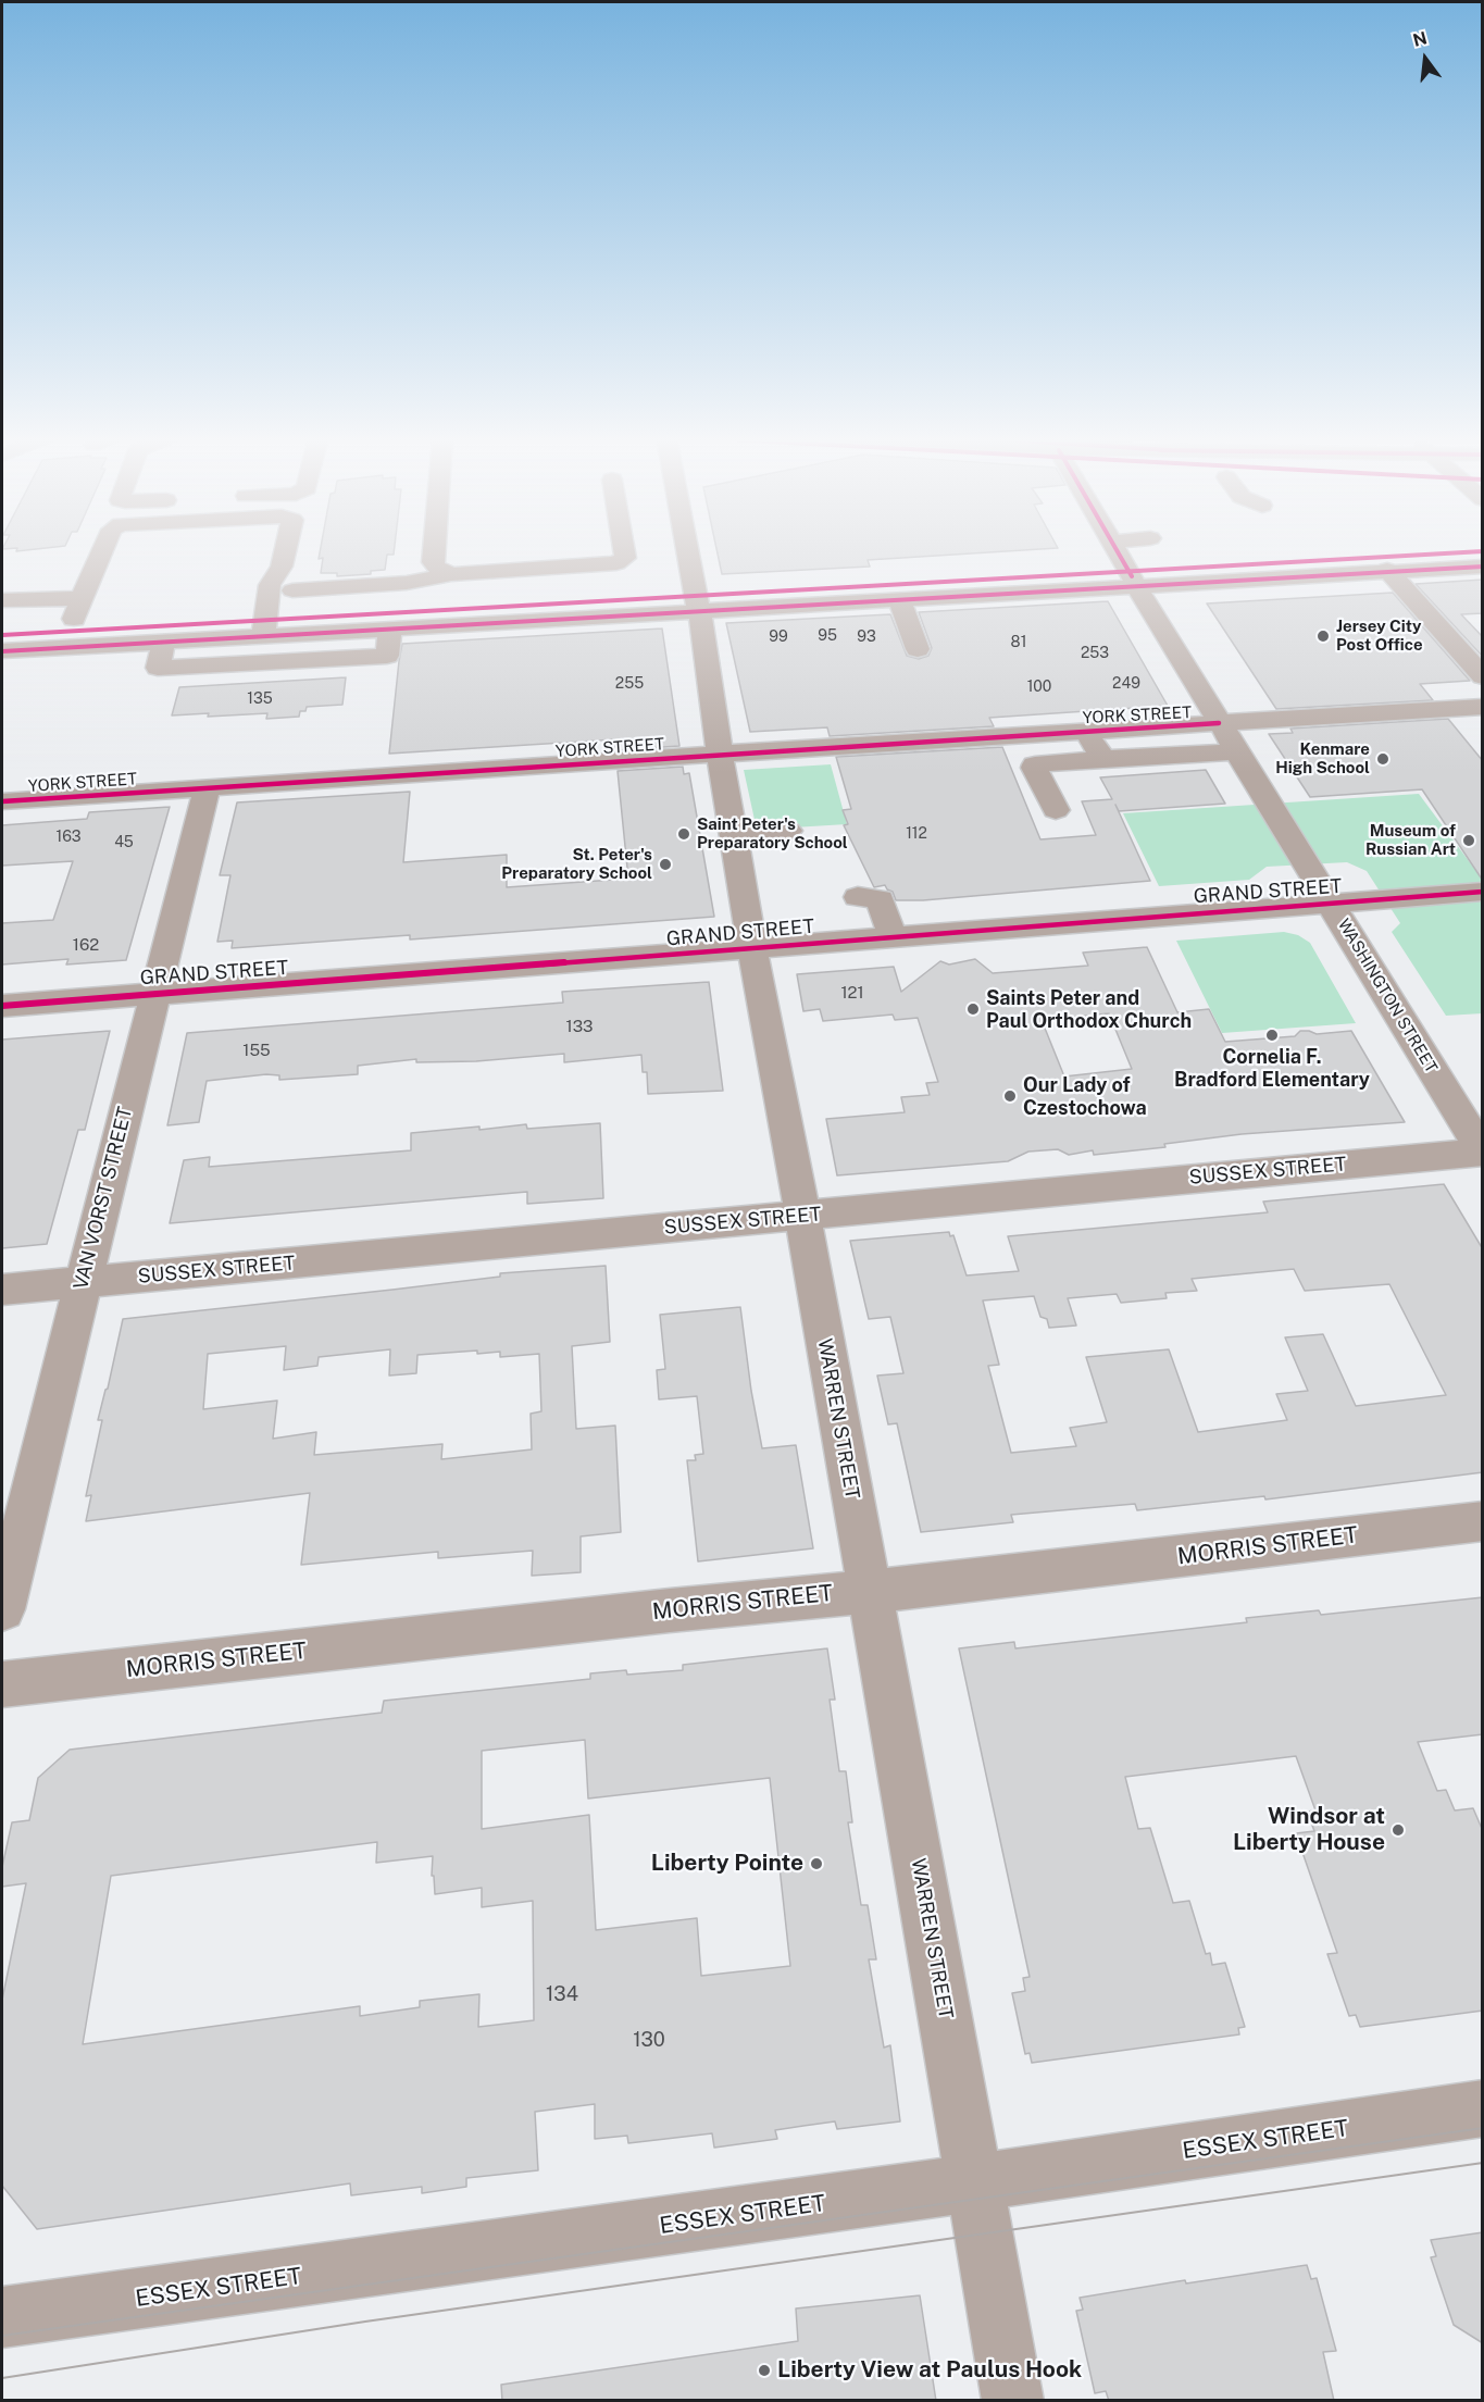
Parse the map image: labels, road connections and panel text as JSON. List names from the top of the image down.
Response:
{
  "streets": {
    "street": [
      "YORK STREET",
      "GRAND STREET",
      "WASHINGTON STREET",
      "SUSSEX STREET",
      "VAN VORST STREET",
      "WARREN STREET",
      "MORRIS STREET",
      "ESSEX STREET"
    ]
  },
  "crossings": [
    ["YORK STREET", "WASHINGTON STREET"],
    ["YORK STREET", "VAN VORST STREET"],
    ["YORK STREET", "WARREN STREET"],
    ["GRAND STREET", "WASHINGTON STREET"],
    ["GRAND STREET", "VAN VORST STREET"],
    ["GRAND STREET", "WARREN STREET"],
    ["WASHINGTON STREET", "SUSSEX STREET"],
    ["SUSSEX STREET", "VAN VORST STREET"],
    ["SUSSEX STREET", "WARREN STREET"],
    ["WARREN STREET", "MORRIS STREET"],
    ["WARREN STREET", "ESSEX STREET"]
  ],
  "places": [
    "Jersey City Post Office",
    "Kenmare High School",
    "Saint Peter's Preparatory School",
    "Museum of Russian Art",
    "St. Peter's Preparatory School",
    "Saints Peter and Paul Orthodox Church",
    "Cornelia F. Bradford Elementary",
    "Our Lady of Czestochowa",
    "Windsor at Liberty House",
    "Liberty Pointe",
    "Liberty View at Paulus Hook"
  ],
  "house_numbers": [
    "95",
    "99",
    "93",
    "81",
    "253",
    "255",
    "249",
    "100",
    "135",
    "112",
    "163",
    "45",
    "162",
    "121",
    "133",
    "155",
    "134",
    "130"
  ],
  "north": "top"
}
